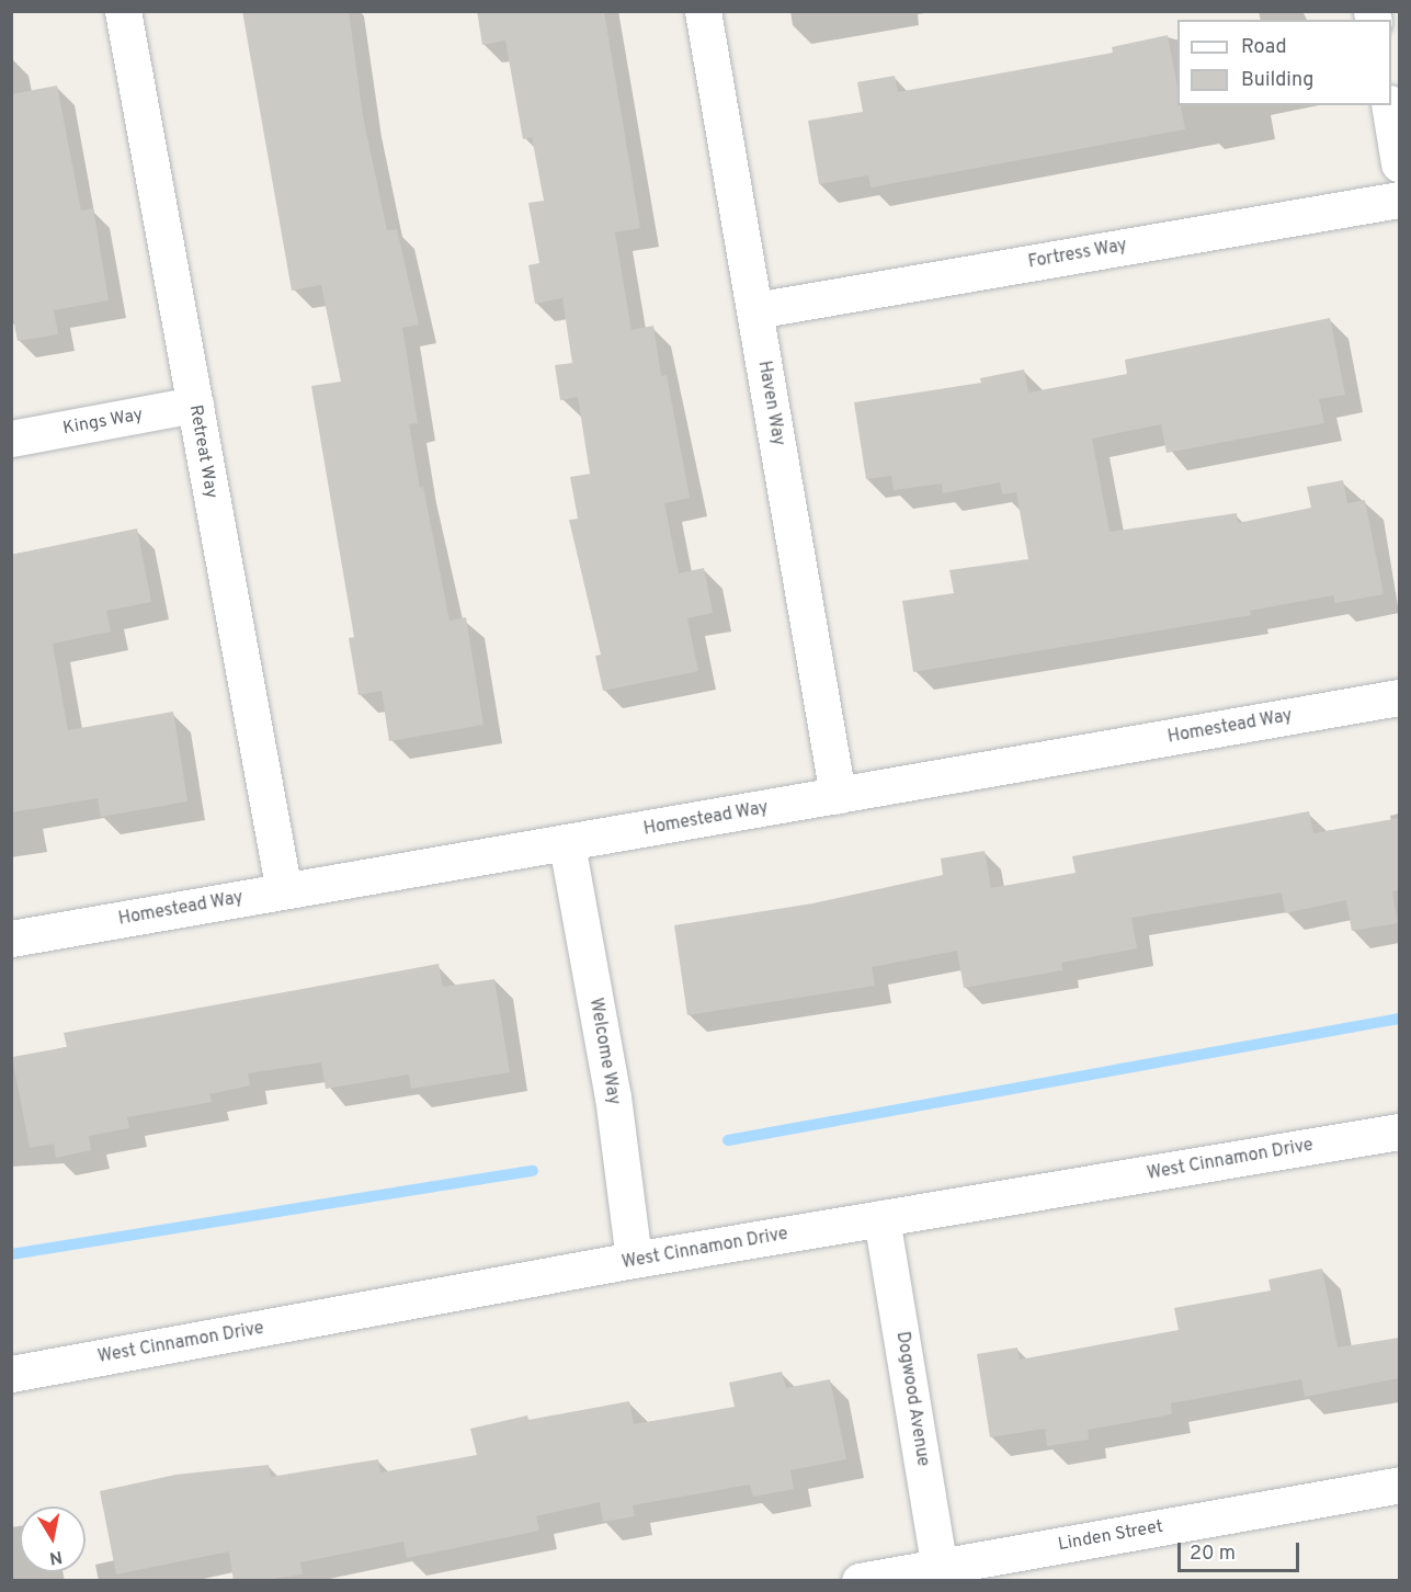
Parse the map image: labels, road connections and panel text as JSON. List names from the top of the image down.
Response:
{
  "streets": {
    "street": [
      "Fortress Way",
      "Haven Way",
      "Kings Way",
      "Retreat Way",
      "Homestead Way",
      "Welcome Way",
      "West Cinnamon Drive",
      "Dogwood Avenue",
      "Linden Street"
    ]
  },
  "crossings": [
    ["Fortress Way", "Haven Way"],
    ["Haven Way", "Homestead Way"],
    ["Kings Way", "Retreat Way"],
    ["Retreat Way", "Homestead Way"],
    ["Homestead Way", "Welcome Way"],
    ["Welcome Way", "West Cinnamon Drive"],
    ["West Cinnamon Drive", "Dogwood Avenue"],
    ["Dogwood Avenue", "Linden Street"]
  ],
  "legend": ["Road", "Building"],
  "scale_bar": "20 m",
  "north": "bottom"
}
